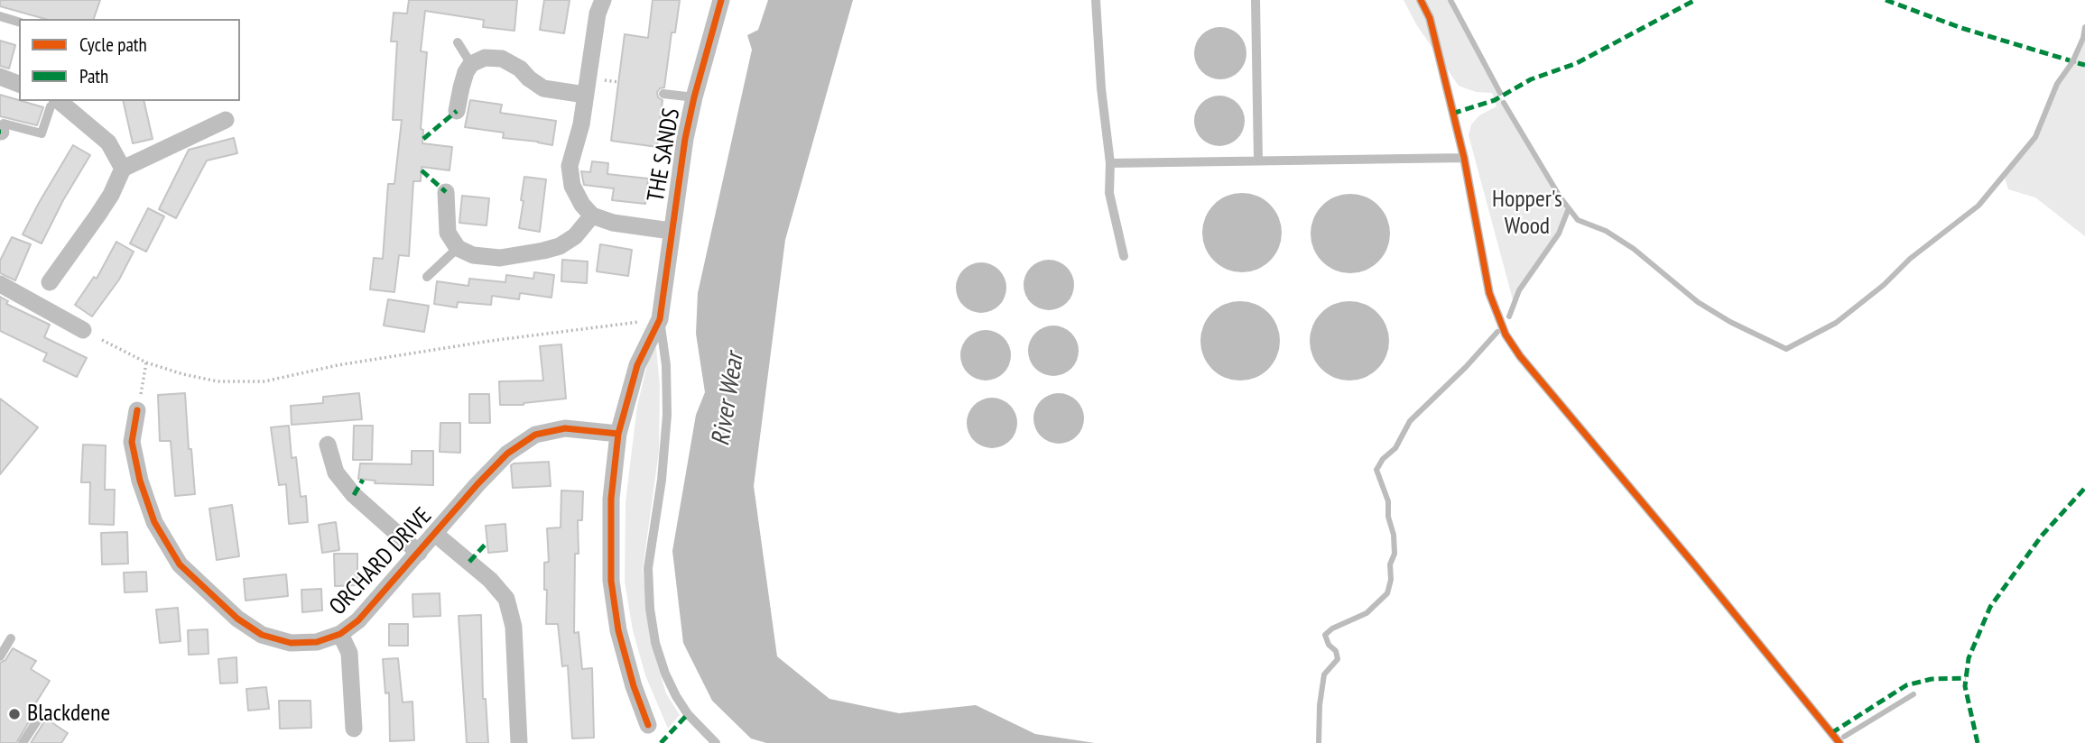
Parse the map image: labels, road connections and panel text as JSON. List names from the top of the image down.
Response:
{
  "streets": {
    "street": ["THE SANDS", "ORCHARD DRIVE"]
  },
  "water": ["River Wear"],
  "parks": ["Hopper's Wood"],
  "places": ["Blackdene"],
  "legend": ["Cycle path", "Path"]
}
